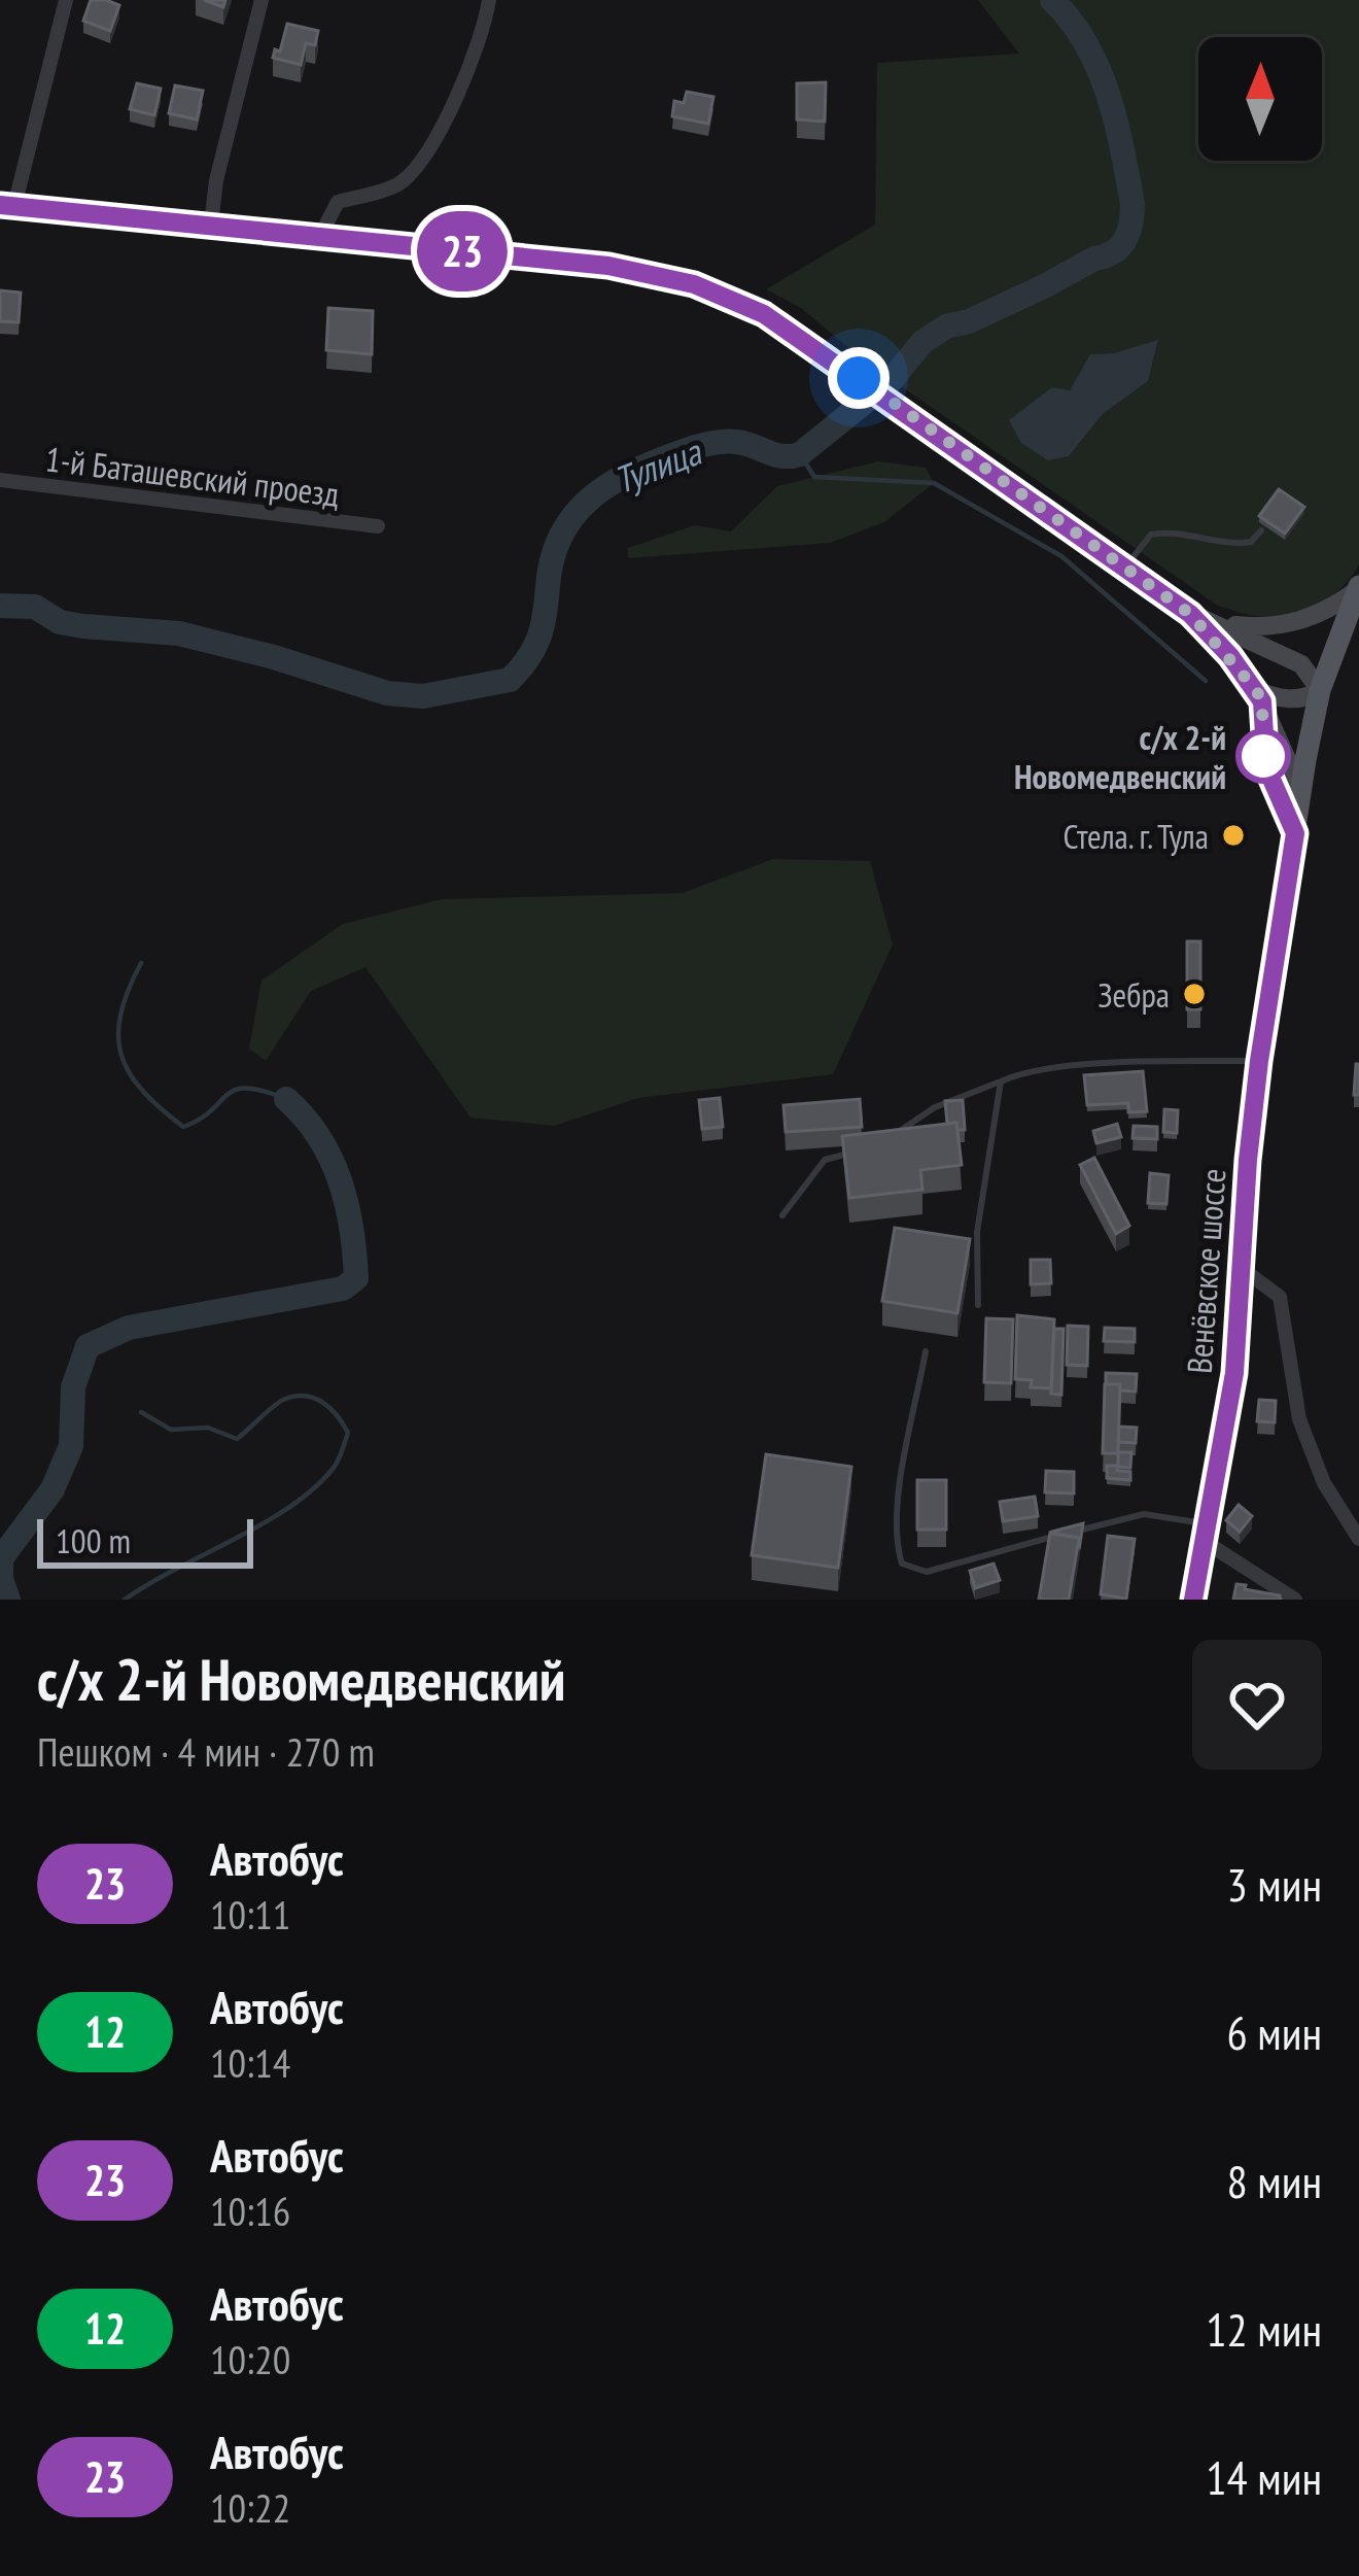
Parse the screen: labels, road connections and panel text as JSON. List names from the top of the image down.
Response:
{
  "streets": {
    "main road": ["Венёвское шоссе"],
    "street": ["1-й Баташевский проезд"]
  },
  "water": ["Тулица"],
  "places": ["с/х 2-й Новомедвенский", "Стела. г. Тула", "Зебра"],
  "lines": ["bus line 23"],
  "scale_bar": "100 m",
  "north": "top",
  "page": {
    "on_map": "23",
    "scale": "100 m",
    "heading": ["с/х 2-й Новомедвенский", "Пешком · 4 мин · 270 m"],
    "list": [
      {
        "mark": "23",
        "name": "Автобус",
        "note": "10:11",
        "value": "3 мин"
      },
      {
        "mark": "12",
        "name": "Автобус",
        "note": "10:14",
        "value": "6 мин"
      },
      {
        "mark": "23",
        "name": "Автобус",
        "note": "10:16",
        "value": "8 мин"
      },
      {
        "mark": "12",
        "name": "Автобус",
        "note": "10:20",
        "value": "12 мин"
      },
      {
        "mark": "23",
        "name": "Автобус",
        "note": "10:22",
        "value": "14 мин"
      }
    ]
  }
}
